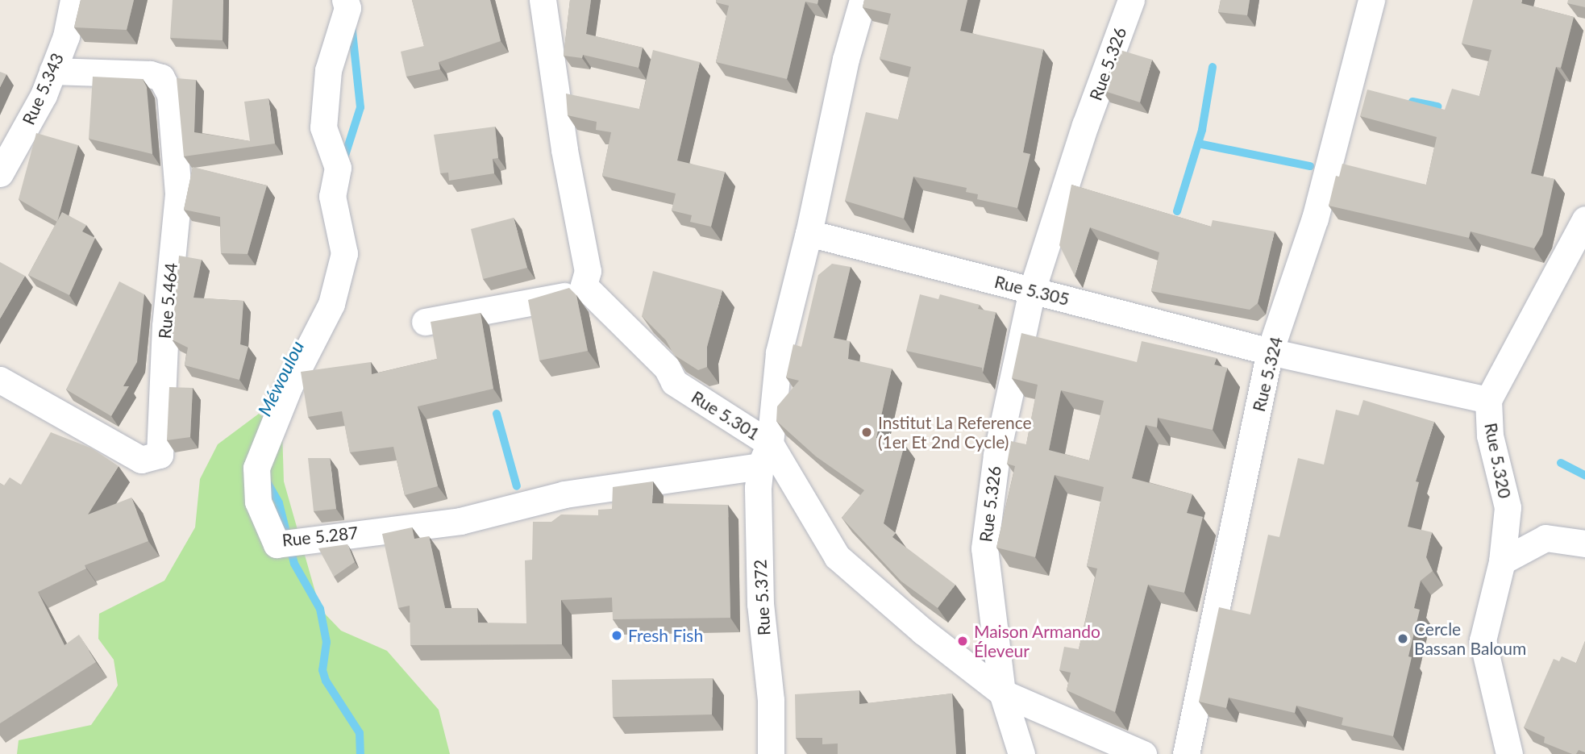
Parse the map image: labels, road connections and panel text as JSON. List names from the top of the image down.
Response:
{
  "streets": {
    "street": [
      "Rue 5.326",
      "Rue 5.343",
      "Rue 5.305",
      "Rue 5.464",
      "Rue 5.324",
      "Rue 5.301",
      "Rue 5.320",
      "Rue 5.287",
      "Rue 5.372"
    ]
  },
  "crossings": [
    ["Rue 5.326", "Rue 5.305"],
    ["Rue 5.326", "Rue 5.301"],
    ["Rue 5.343", "Rue 5.464"],
    ["Rue 5.305", "Rue 5.324"],
    ["Rue 5.305", "Rue 5.320"],
    ["Rue 5.305", "Rue 5.372"],
    ["Rue 5.301", "Rue 5.287"],
    ["Rue 5.301", "Rue 5.372"],
    ["Rue 5.287", "Rue 5.372"]
  ],
  "water": ["Méwoulou"],
  "places": [
    "Institut La Reference (1er Et 2nd Cycle)",
    "Fresh Fish",
    "Cercle Bassan Baloum",
    "Maison Armando Éleveur"
  ]
}
